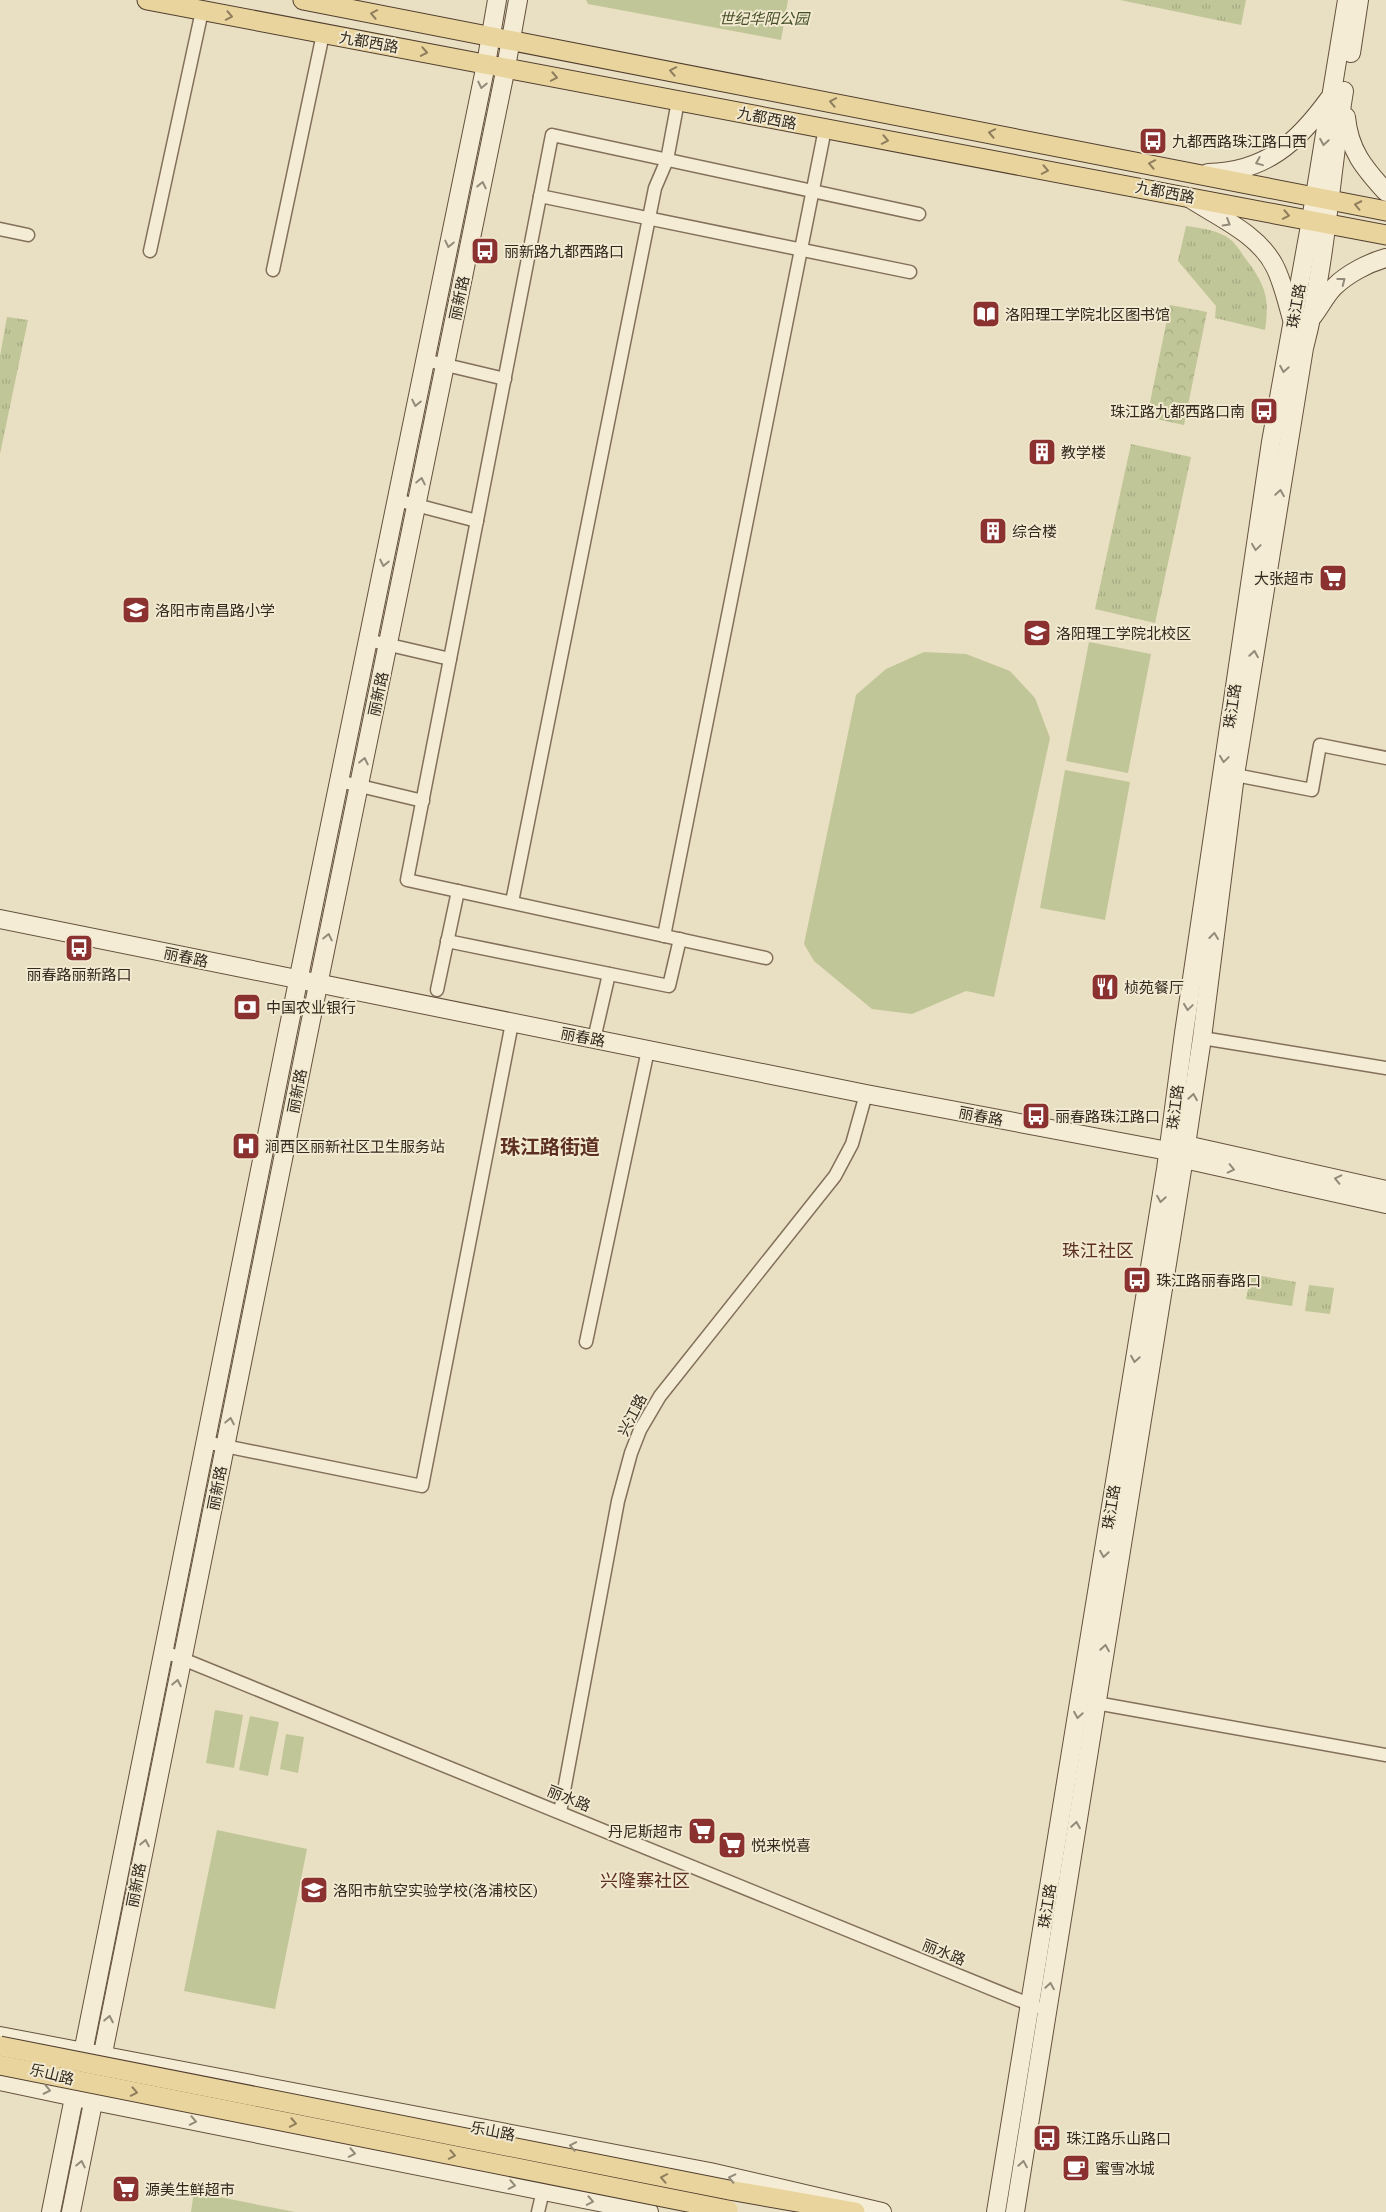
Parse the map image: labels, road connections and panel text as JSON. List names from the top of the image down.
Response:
{
  "streets": {
    "main road": [
      "九都西路",
      "丽新路",
      "珠江路",
      "丽春路",
      "乐山路"
    ],
    "street": ["兴江路", "丽水路"]
  },
  "crossings": [
    ["九都西路", "丽新路"],
    ["九都西路", "珠江路"],
    ["丽新路", "丽春路"],
    ["丽新路", "丽水路"],
    ["丽新路", "乐山路"],
    ["珠江路", "丽春路"],
    ["珠江路", "丽水路"],
    ["丽春路", "兴江路"],
    ["兴江路", "丽水路"]
  ],
  "districts": ["珠江路街道", "珠江社区", "兴隆寨社区"],
  "parks": ["世纪华阳公园"],
  "places": {
    "bus stop": [
      "九都西路珠江路口西",
      "丽新路九都西路口",
      "珠江路九都西路口南",
      "丽春路丽新路口",
      "丽春路珠江路口",
      "珠江路丽春路口",
      "珠江路乐山路口"
    ],
    "library": ["洛阳理工学院北区图书馆"],
    "building": ["教学楼", "综合楼"],
    "supermarket": [
      "大张超市",
      "丹尼斯超市",
      "悦来悦喜",
      "源美生鲜超市"
    ],
    "school or university": ["洛阳市南昌路小学", "洛阳理工学院北校区", "洛阳市航空实验学校(洛浦校区)"],
    "restaurant": ["桢苑餐厅"],
    "bank": ["中国农业银行"],
    "hospital": ["涧西区丽新社区卫生服务站"],
    "cafe": ["蜜雪冰城"]
  }
}
